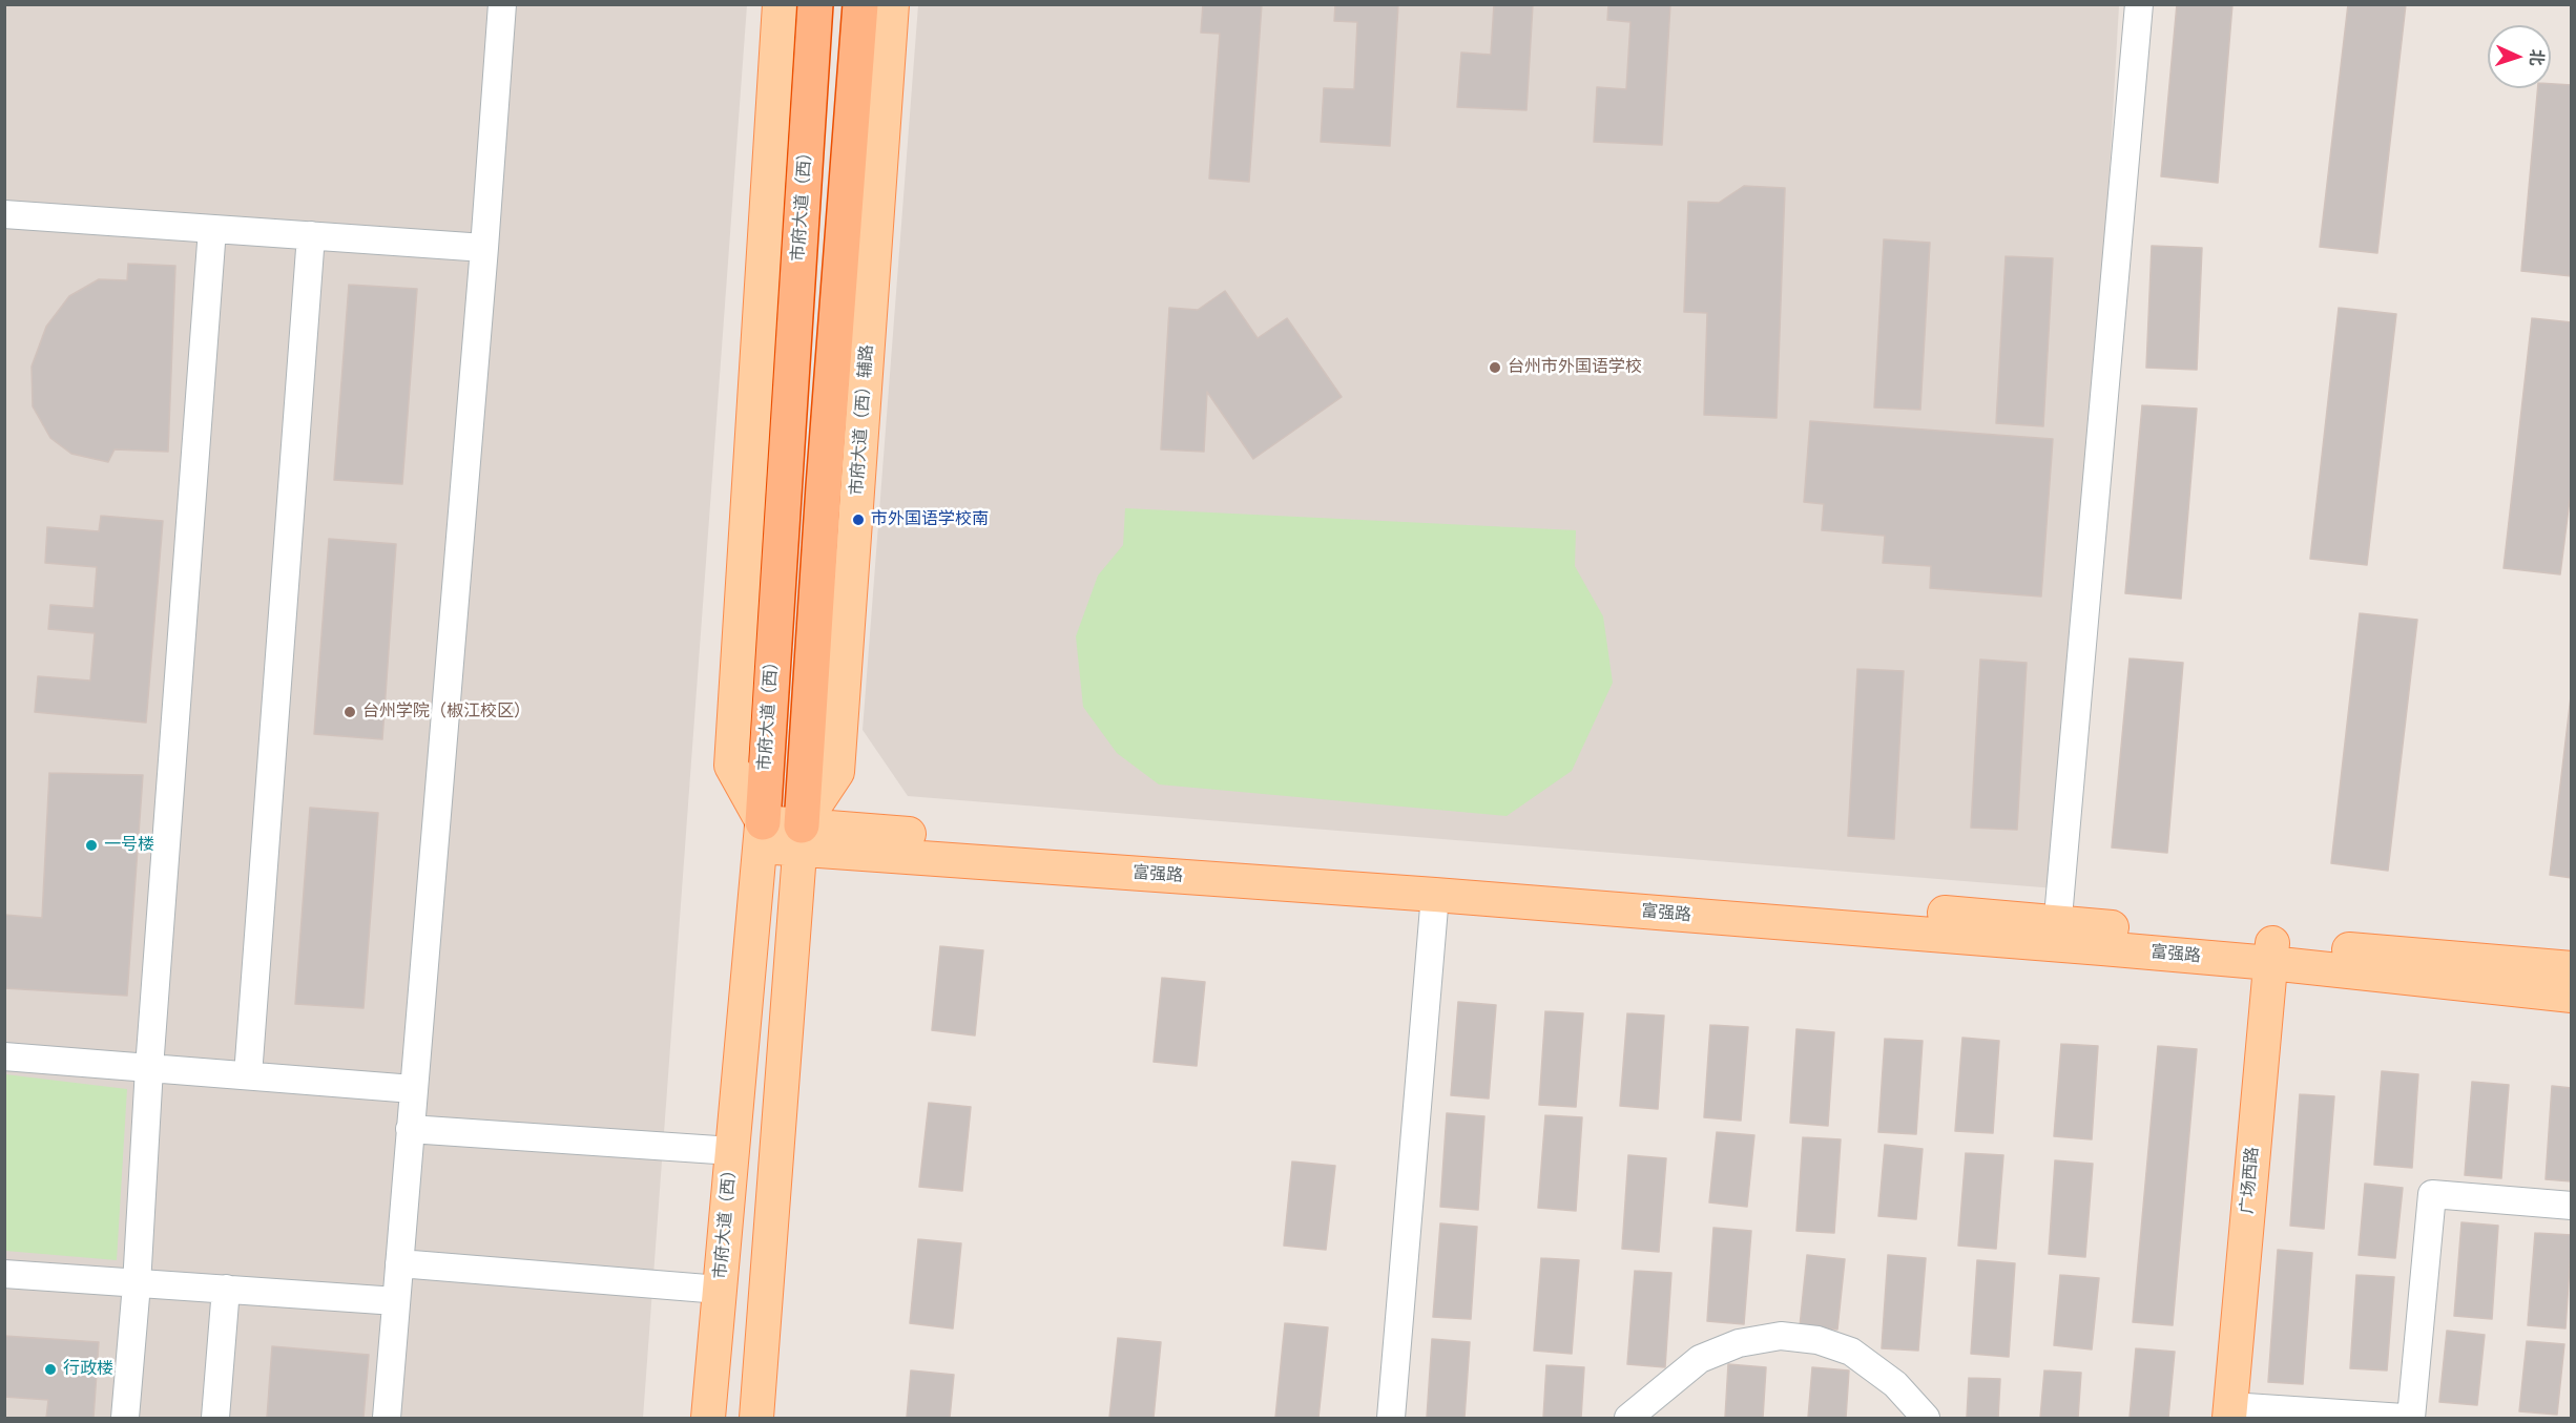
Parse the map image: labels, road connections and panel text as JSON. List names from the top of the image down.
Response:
{
  "streets": {
    "highway": ["市府大道（西）"],
    "main road": ["市府大道（西）辅路", "富强路", "广场西路"]
  },
  "crossings": [
    ["市府大道（西）", "富强路"],
    ["市府大道（西）辅路", "富强路"],
    ["富强路", "广场西路"]
  ],
  "places": [
    "台州市外国语学校",
    "市外国语学校南",
    "台州学院（椒江校区）",
    "一号楼",
    "行政楼"
  ],
  "north": "right"
}
